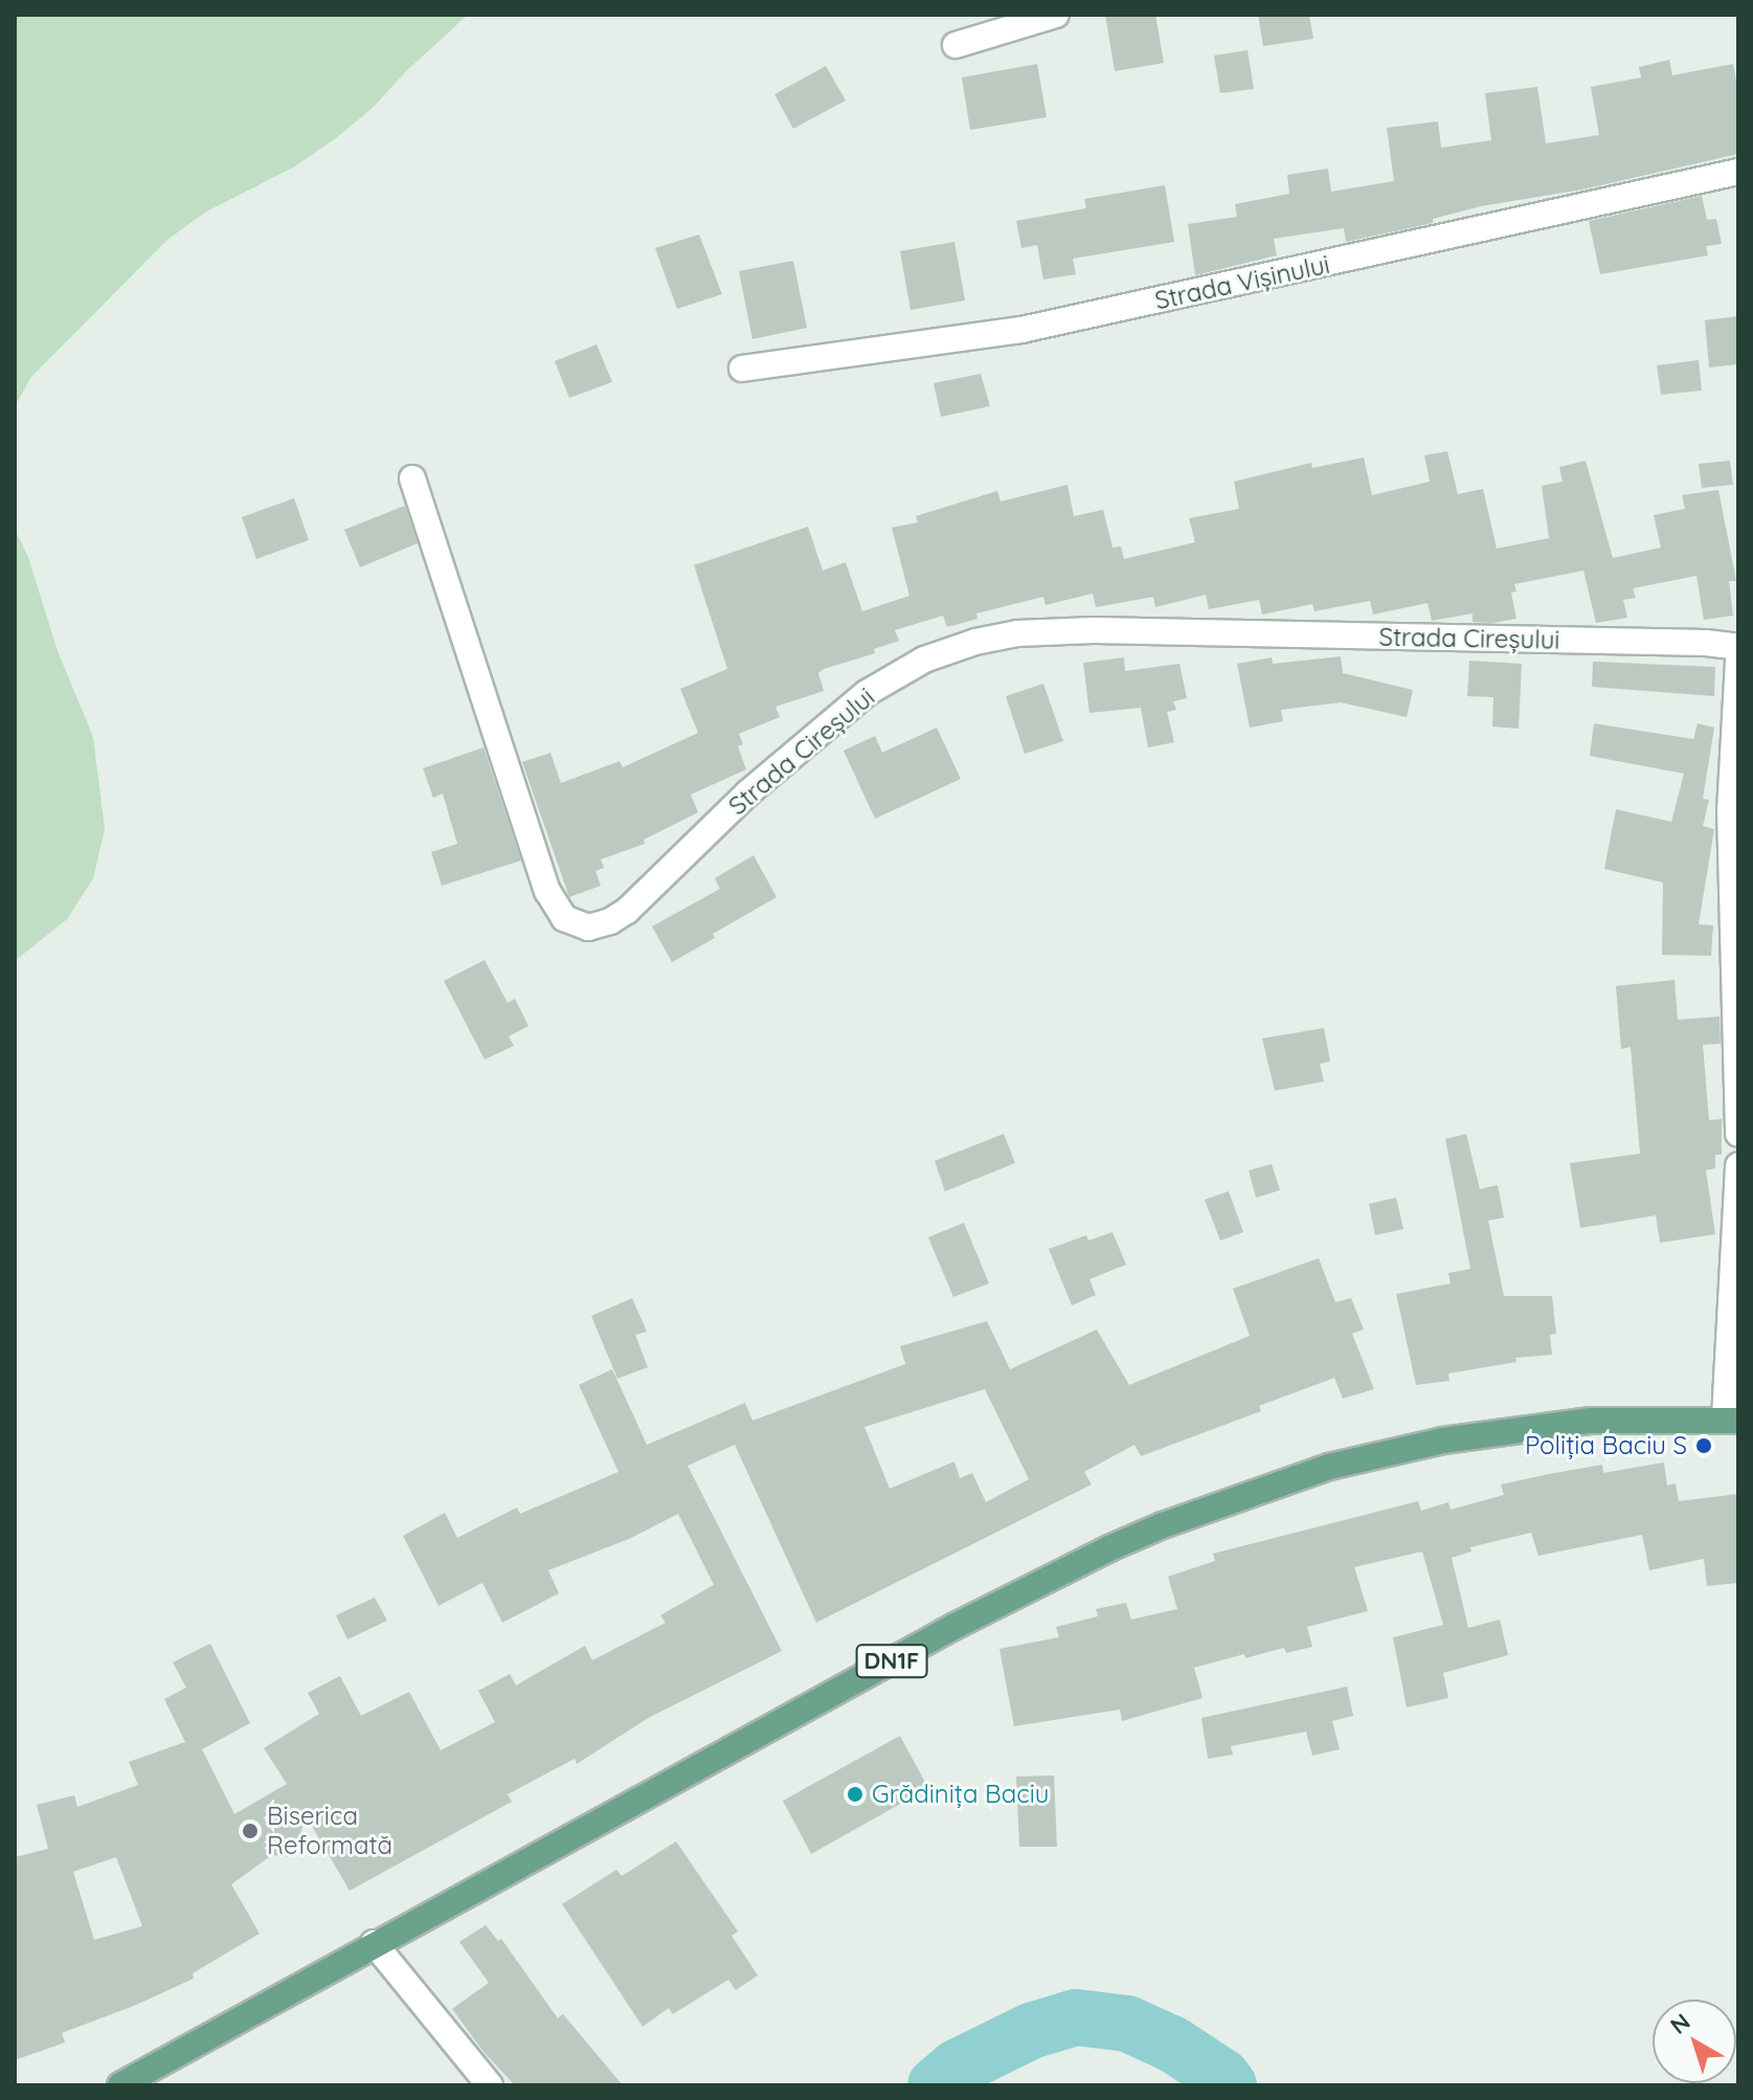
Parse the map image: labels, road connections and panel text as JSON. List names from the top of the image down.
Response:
{
  "streets": {
    "main road": ["DN1F"],
    "street": ["Strada Vișinului", "Strada Cireșului"]
  },
  "places": ["Poliția Baciu S", "Grădinița Baciu", "Biserica Reformată"],
  "north": "top left"
}
